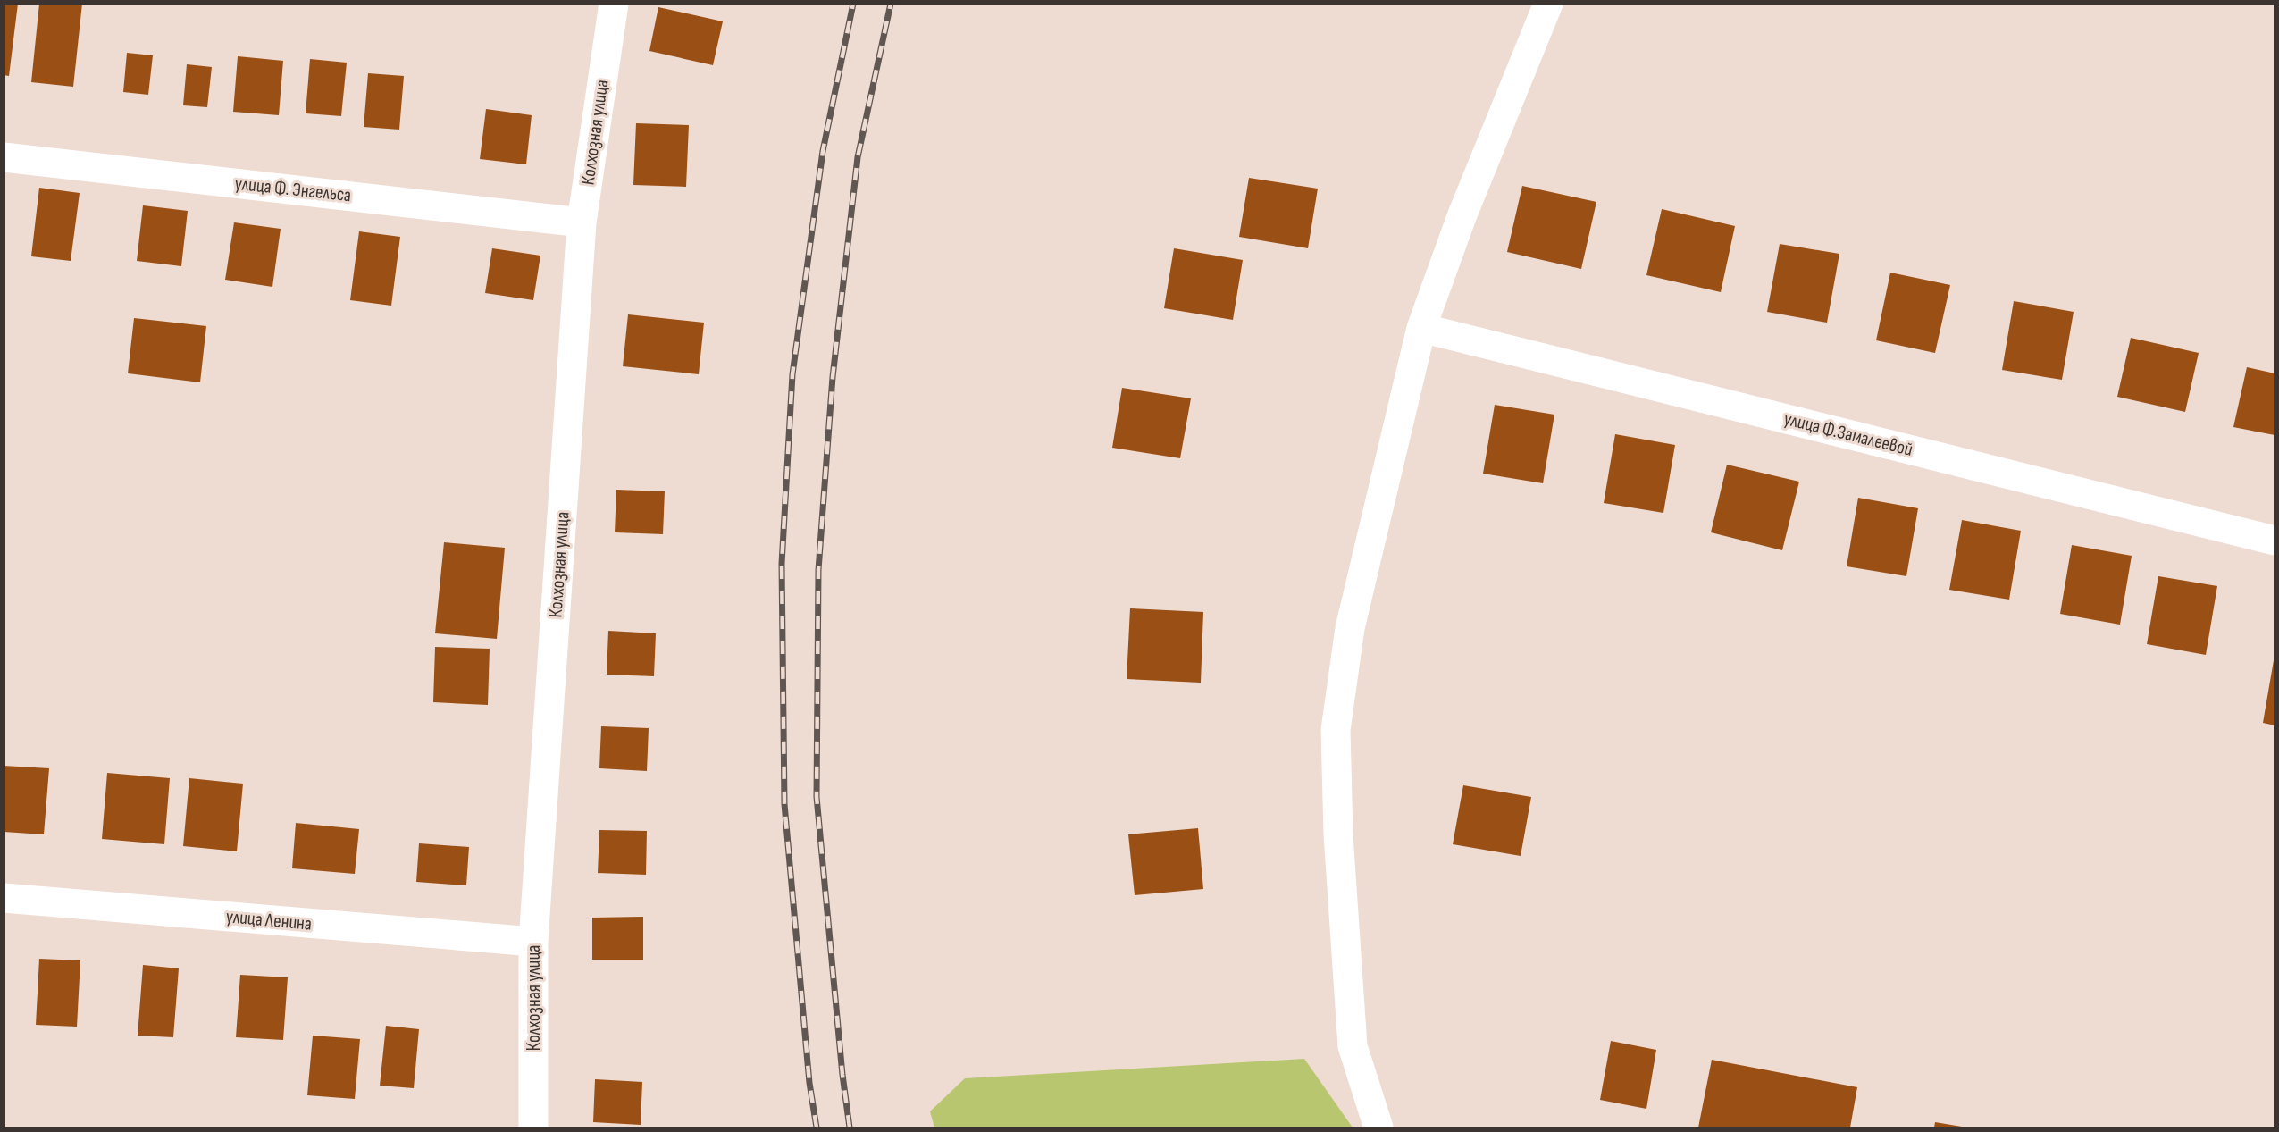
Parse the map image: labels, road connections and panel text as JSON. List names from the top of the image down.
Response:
{
  "streets": {
    "street": [
      "Колхозная улица",
      "улица Ф. Энгельса",
      "улица Ф.Замалеевой",
      "улица Ленина"
    ]
  },
  "crossings": [
    ["Колхозная улица", "улица Ф. Энгельса"],
    ["Колхозная улица", "улица Ленина"]
  ]
}
